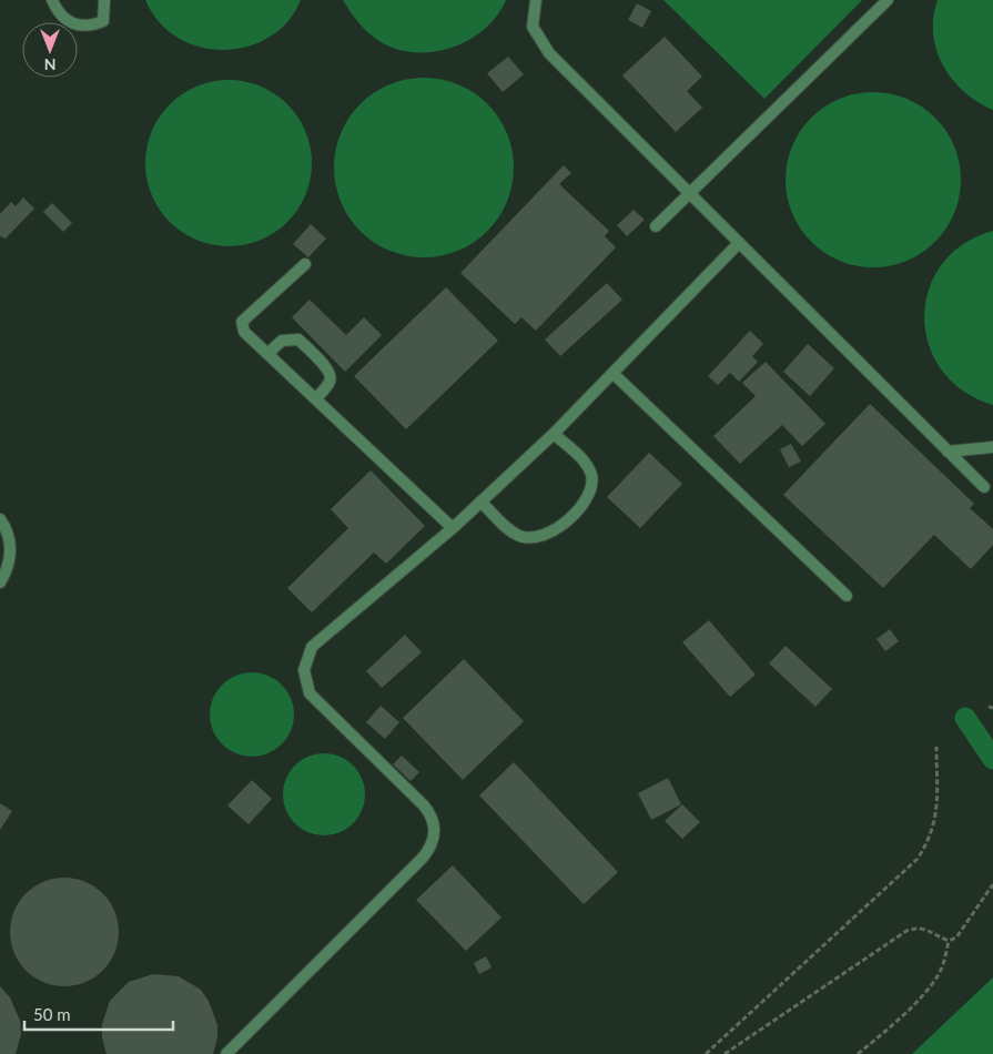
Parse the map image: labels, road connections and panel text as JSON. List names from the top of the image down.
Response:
{
  "scale_bar": "50 m",
  "north": "bottom"
}
